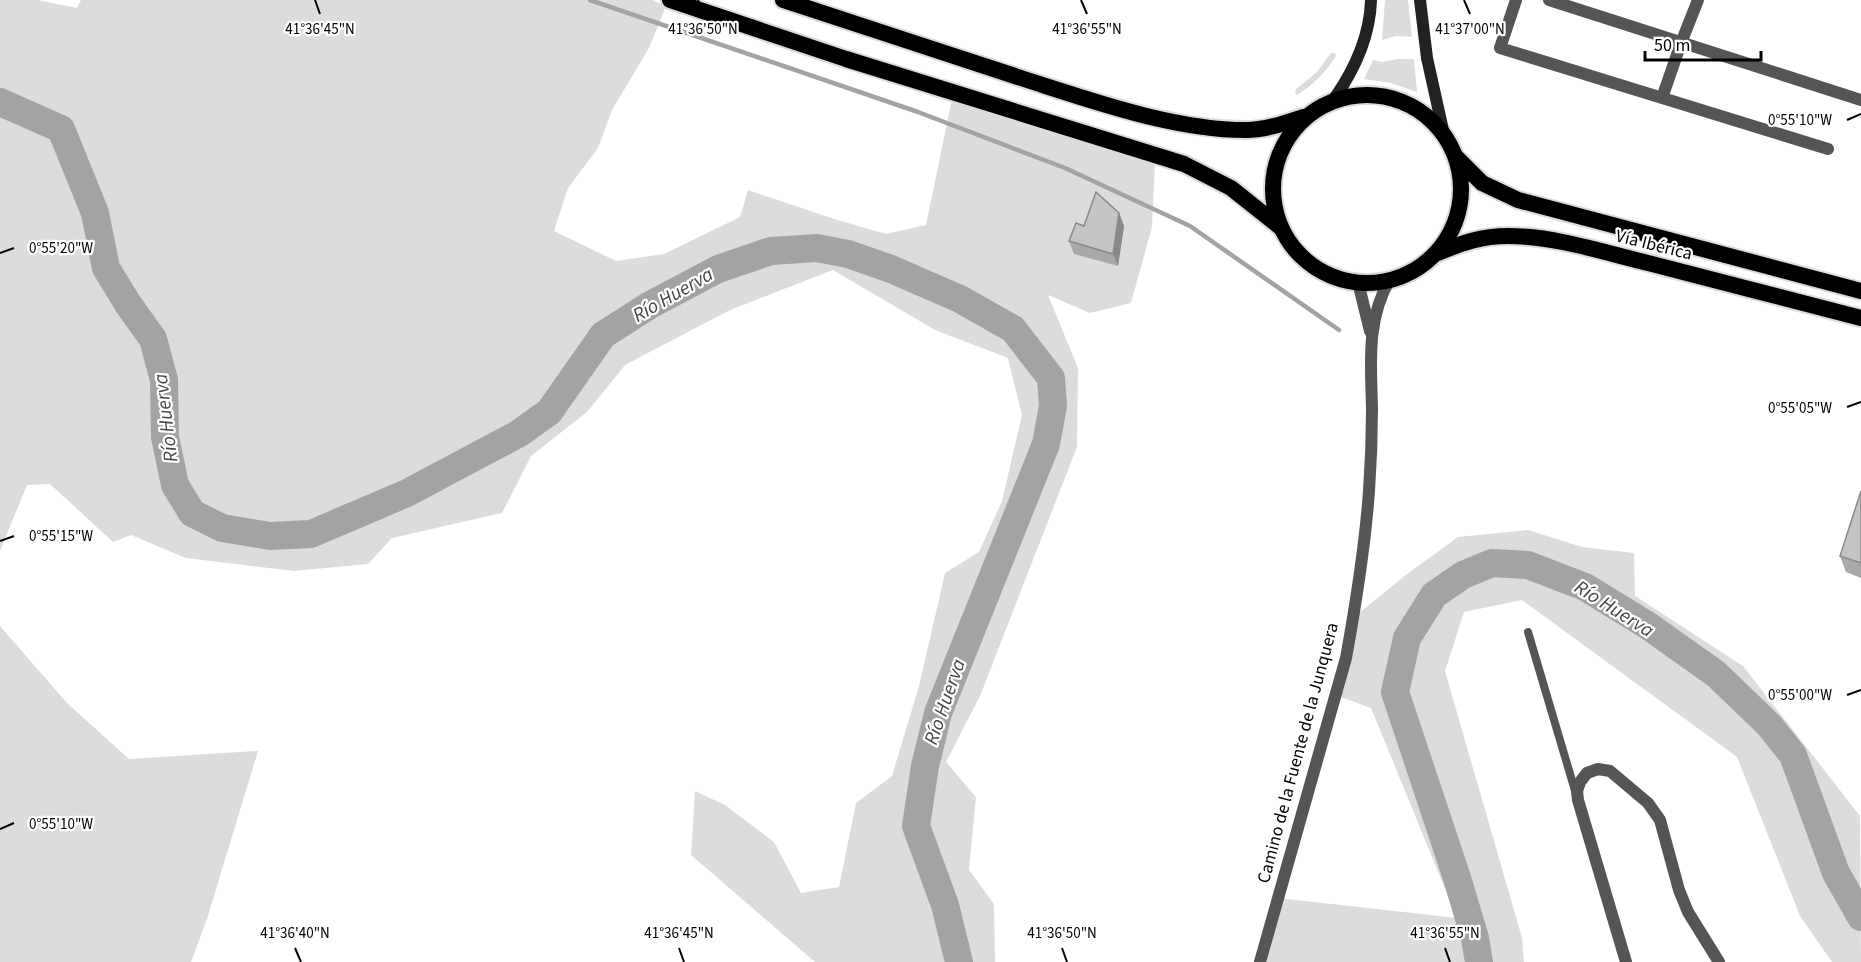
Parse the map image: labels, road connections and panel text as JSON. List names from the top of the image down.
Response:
{
  "streets": {
    "highway": ["Vía Ibérica"],
    "street": ["Camino de la Fuente de la Junquera"]
  },
  "crossings": [
    ["Vía Ibérica", "Camino de la Fuente de la Junquera"]
  ],
  "water": ["Río Huerva"],
  "scale_bar": "50 m",
  "coordinates": [
    "41°36'45\"N",
    "41°36'50\"N",
    "41°36'55\"N",
    "41°37'00\"N",
    "0°55'10\"W",
    "0°55'20\"W",
    "0°55'05\"W",
    "0°55'15\"W",
    "0°55'00\"W",
    "41°36'40\"N"
  ]
}
